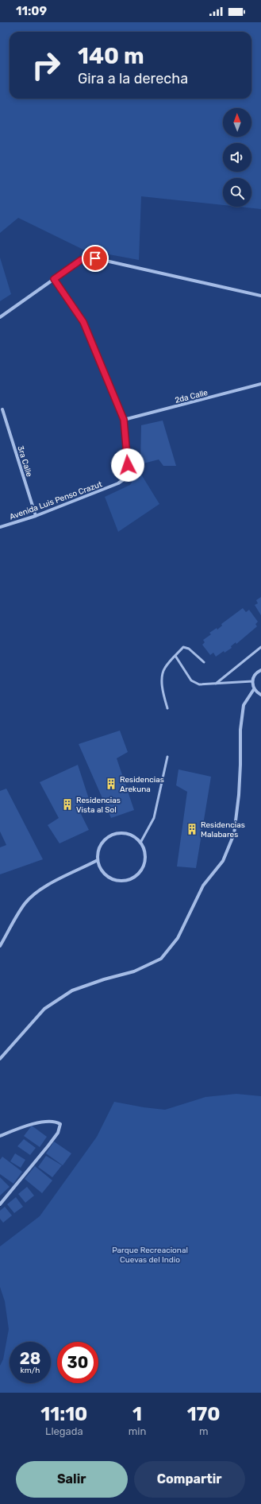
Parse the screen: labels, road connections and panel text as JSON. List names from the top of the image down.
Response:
{
  "streets": {
    "street": ["2da Calle", "3ra Calle", "Avenida Luis Penso Crazut"]
  },
  "crossings": [
    ["2da Calle", "Avenida Luis Penso Crazut"],
    ["3ra Calle", "Avenida Luis Penso Crazut"]
  ],
  "parks": ["Parque Recreacional Cuevas del Indio"],
  "places": {
    "building": ["Residencias Arekuna", "Residencias Vista al Sol", "Residencias Malabares"]
  },
  "north": "top",
  "page": {
    "status": "11:09",
    "turn": ["140 m", "Gira a la derecha"],
    "speed": "28 km/h",
    "limit": "30",
    "eta": [
      "11:10",
      "Llegada",
      "1",
      "min",
      "170",
      "m"
    ],
    "buttons": ["Salir", "Compartir"]
  }
}
